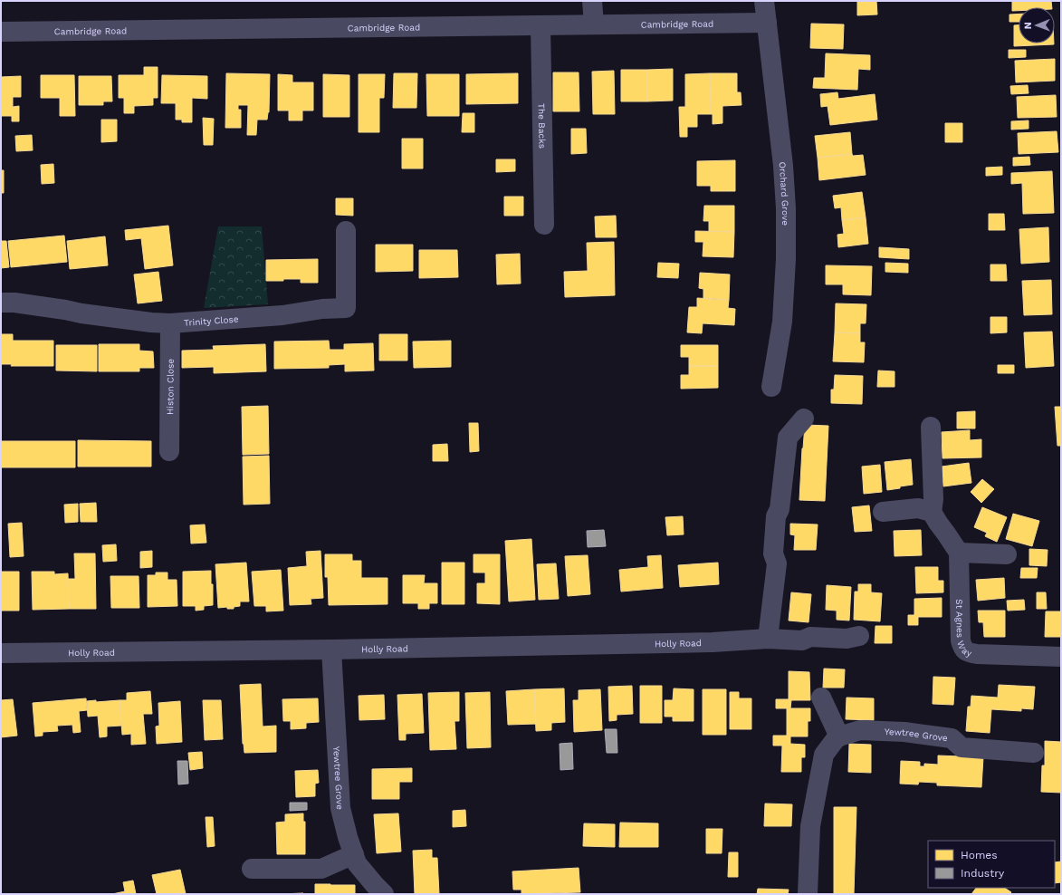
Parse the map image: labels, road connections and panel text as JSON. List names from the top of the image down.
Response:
{
  "streets": {
    "street": [
      "Cambridge Road",
      "The Backs",
      "Orchard Grove",
      "Trinity Close",
      "Histon Close",
      "St Agnes Way",
      "Holly Road",
      "Yewtree Grove"
    ]
  },
  "crossings": [
    ["Cambridge Road", "The Backs"],
    ["Cambridge Road", "Orchard Grove"],
    ["Trinity Close", "Histon Close"],
    ["Holly Road", "Yewtree Grove"]
  ],
  "legend": ["Homes", "Industry"],
  "north": "left"
}
